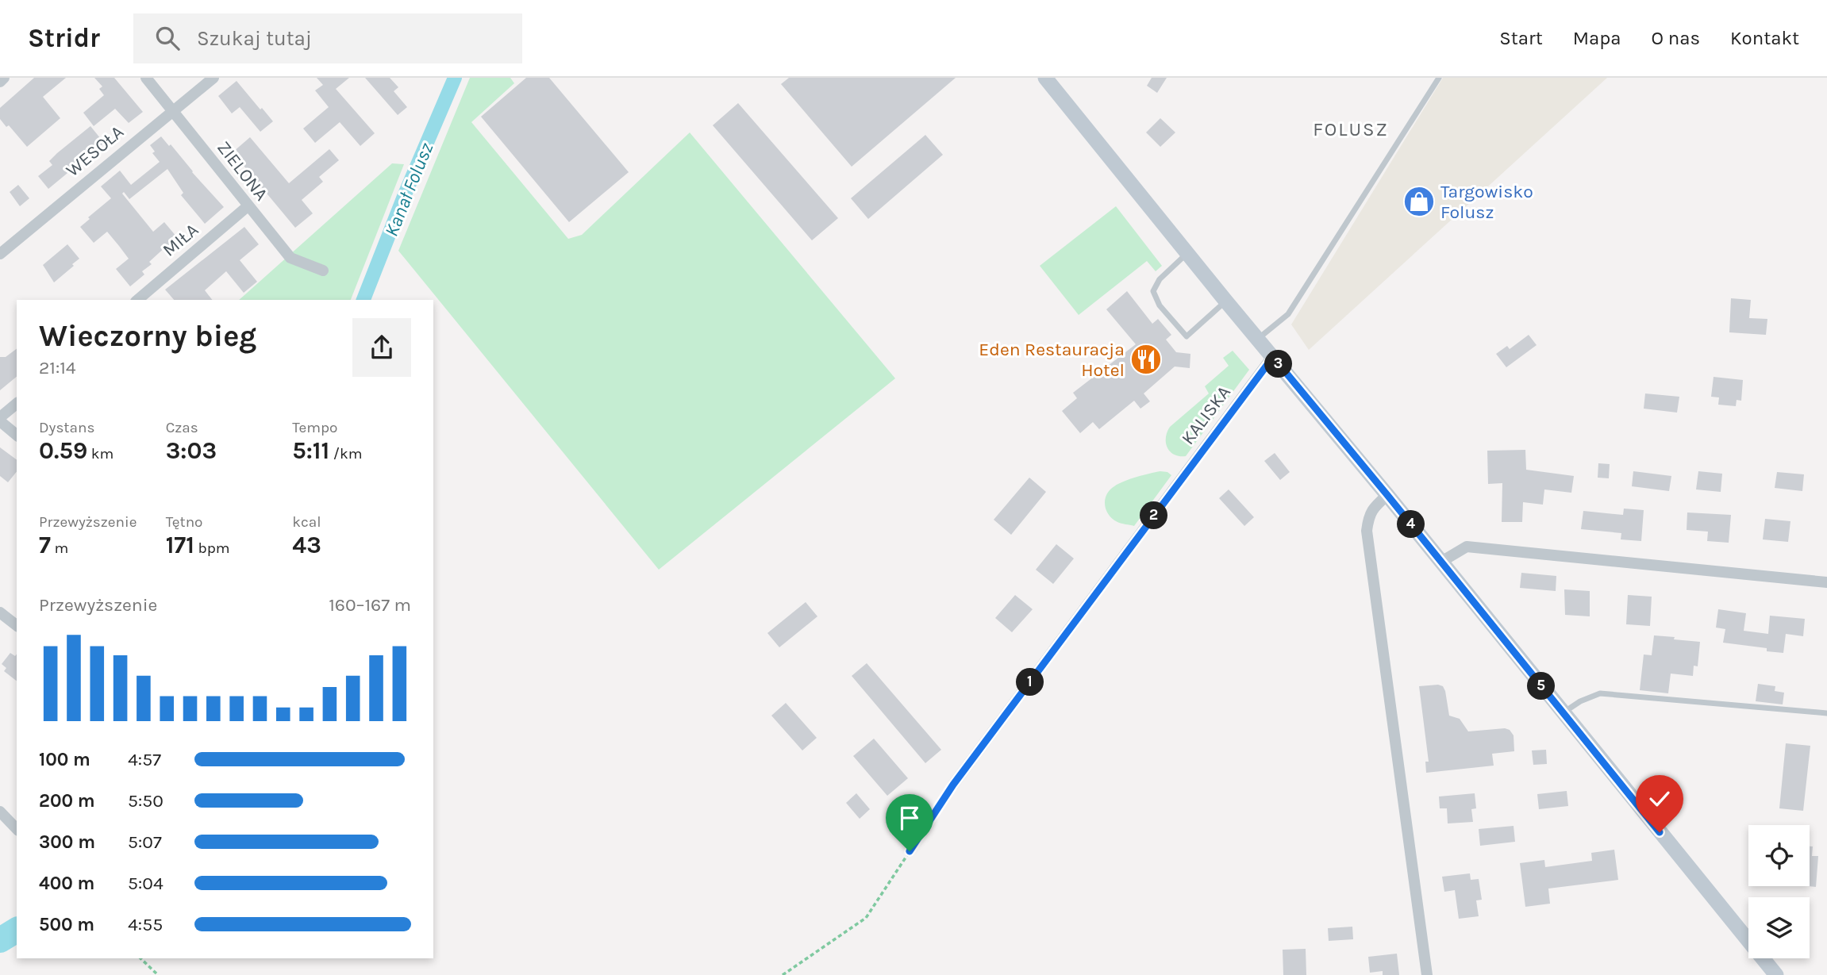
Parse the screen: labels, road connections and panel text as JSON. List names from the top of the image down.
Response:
{
  "streets": {
    "street": [
      "WESOŁA",
      "ZIELONA",
      "MIŁA",
      "KALISKA"
    ]
  },
  "crossings": [
    ["WESOŁA", "ZIELONA"],
    ["ZIELONA", "MIŁA"]
  ],
  "districts": ["FOLUSZ"],
  "water": ["Kanał Folusz"],
  "places": {
    "shop": ["Targowisko Folusz"],
    "restaurant": ["Eden Restauracja Hotel"]
  },
  "page": {
    "header": "Stridr",
    "search": "Szukaj tutaj",
    "nav": [
      "Start",
      "Mapa",
      "O nas",
      "Kontakt"
    ],
    "heading": ["Wieczorny bieg", "21:14"],
    "pins": [
      "3",
      "2",
      "4",
      "1",
      "5"
    ],
    "stats": [
      ["Dystans", "0.59 km"],
      ["Czas", "3:03"],
      ["Tempo", "5:11 /km"],
      ["Przewyższenie", "7 m"],
      ["Tętno", "171 bpm"],
      ["kcal", "43"]
    ],
    "chart": ["Przewyższenie", "160–167 m"],
    "list": [
      {
        "name": "100 m",
        "note": "4:57"
      },
      {
        "name": "200 m",
        "note": "5:50"
      },
      {
        "name": "300 m",
        "note": "5:07"
      },
      {
        "name": "400 m",
        "note": "5:04"
      },
      {
        "name": "500 m",
        "note": "4:55"
      }
    ]
  }
}
